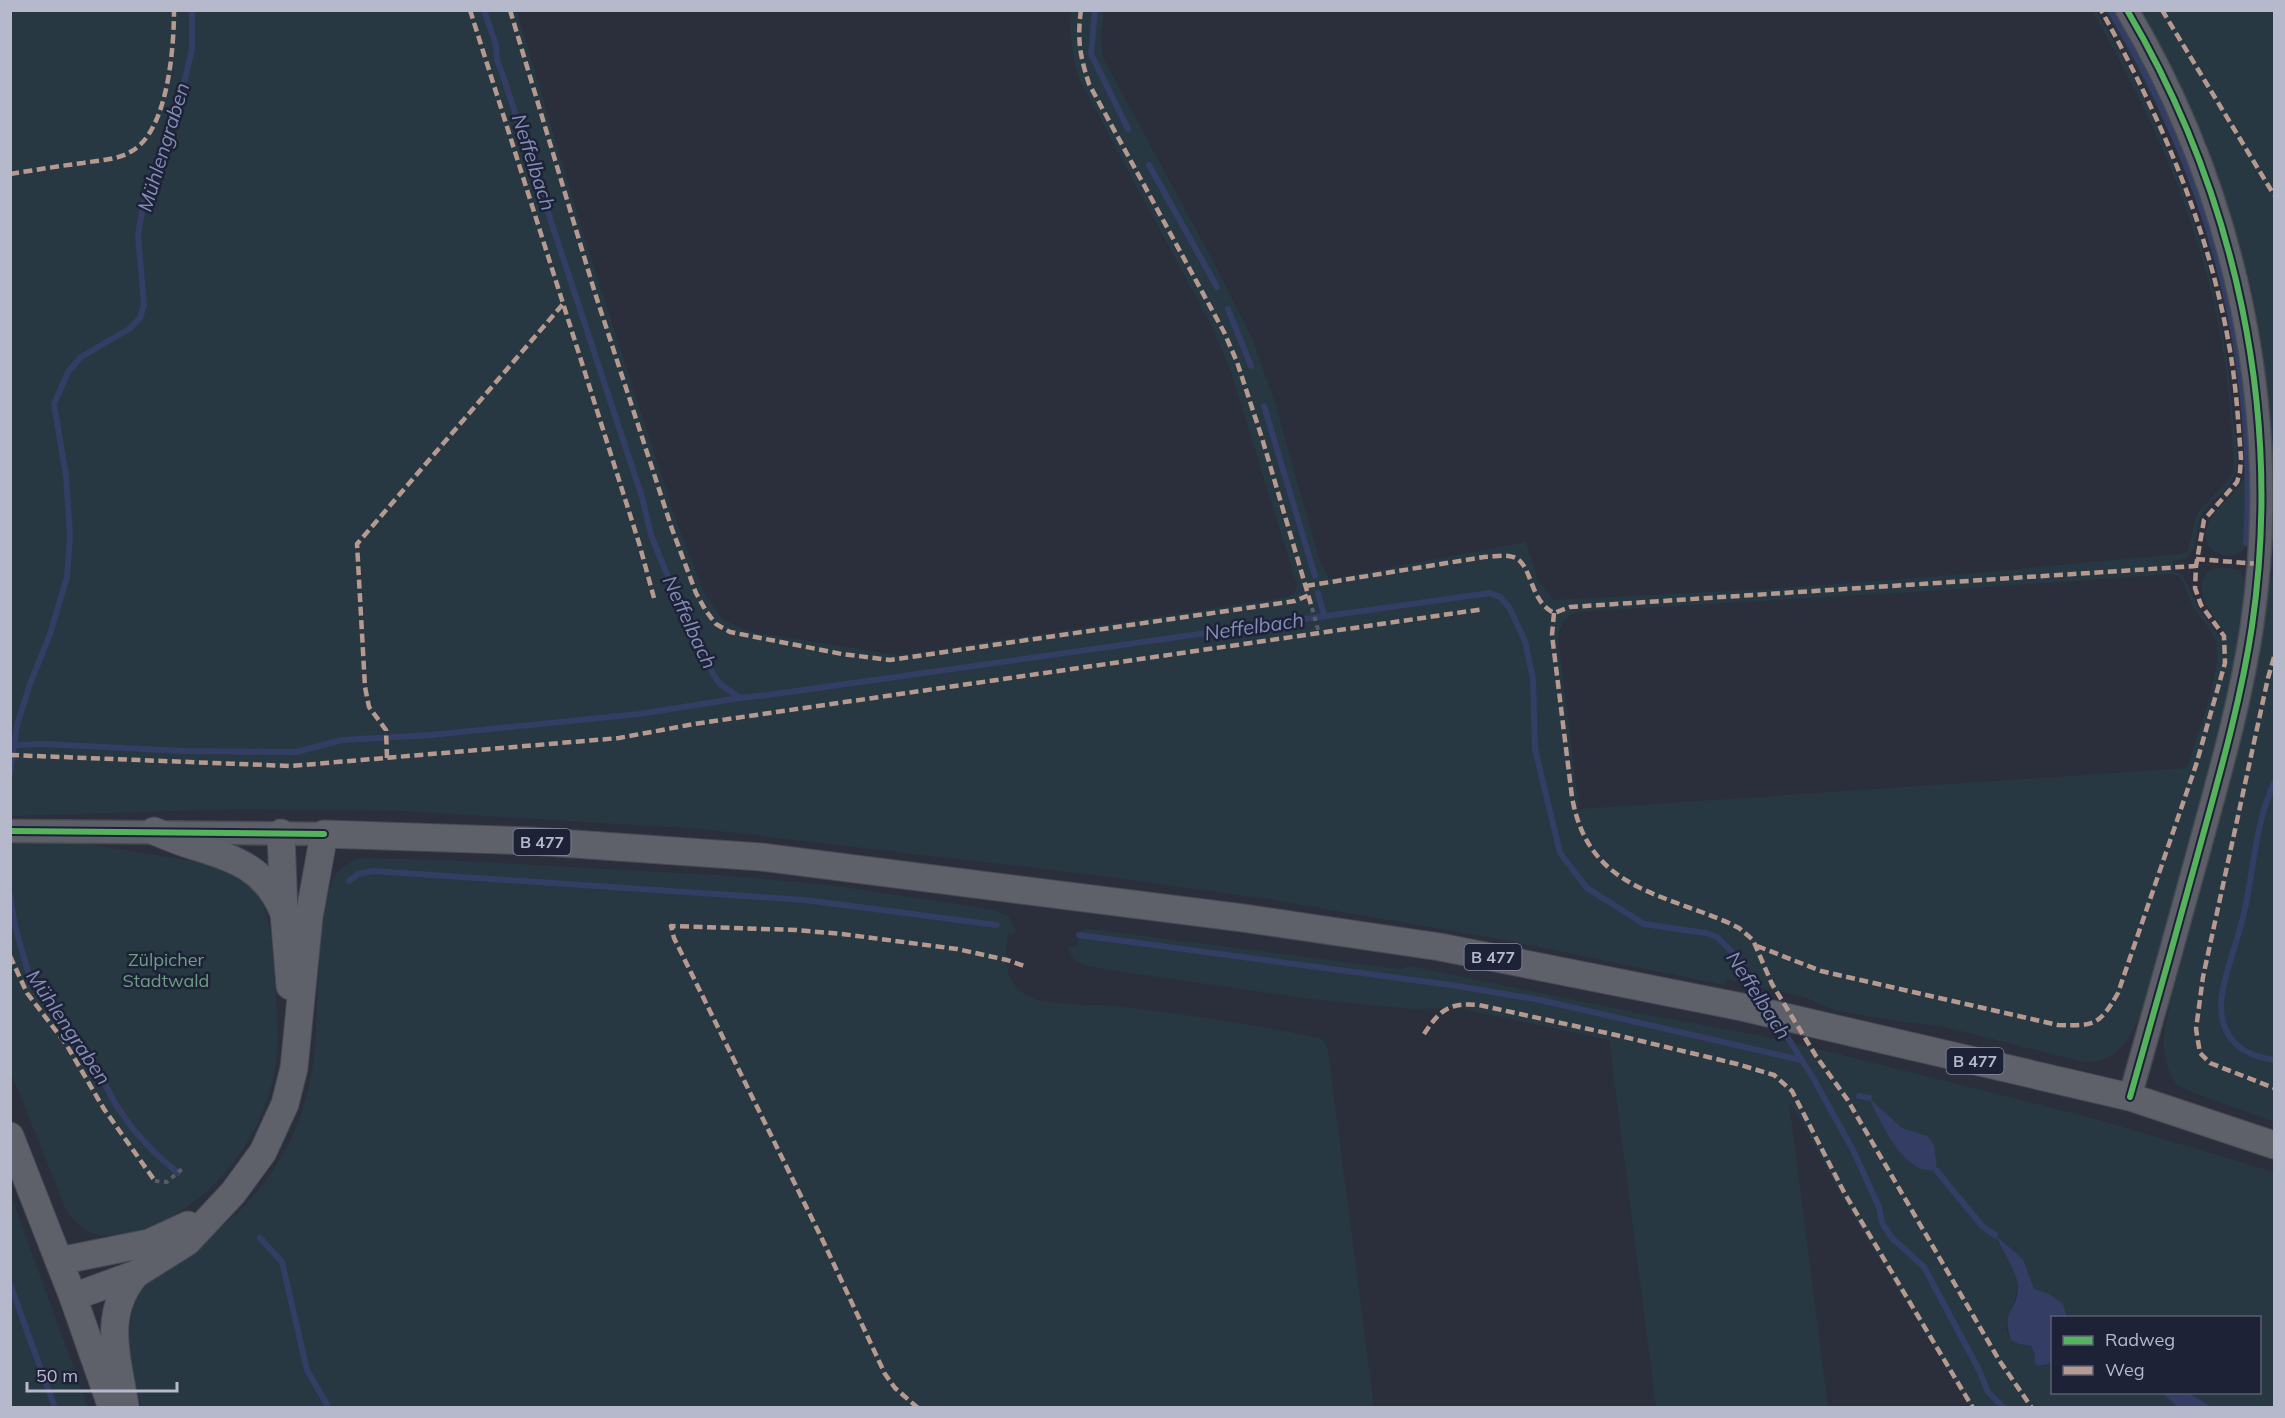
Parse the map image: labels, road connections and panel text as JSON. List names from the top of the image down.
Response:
{
  "streets": {
    "main road": ["B 477"]
  },
  "water": ["Mühlengraben", "Neffelbach"],
  "parks": ["Zülpicher Stadtwald"],
  "legend": ["Radweg", "Weg"],
  "scale_bar": "50 m"
}
